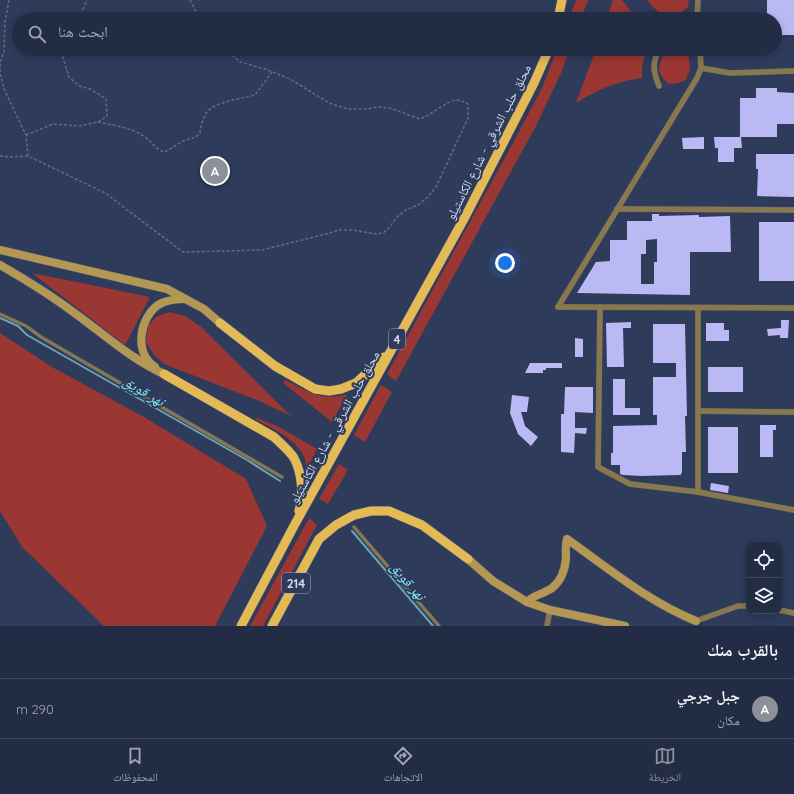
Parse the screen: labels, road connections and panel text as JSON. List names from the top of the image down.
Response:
{
  "streets": {
    "highway": ["محلق حلب الشرقي - شارع الكاستيلو", "4", "214"]
  },
  "water": ["نهر قويق"],
  "page": {
    "search": "ابحث هنا",
    "pins": "A",
    "heading": "بالقرب منك",
    "list": [
      {
        "mark": "A",
        "name": "جبل جرجي",
        "note": "مكان",
        "value": "290 m"
      }
    ],
    "nav": ["الخريطة", "الاتجاهات", "المحفوظات"]
  }
}
